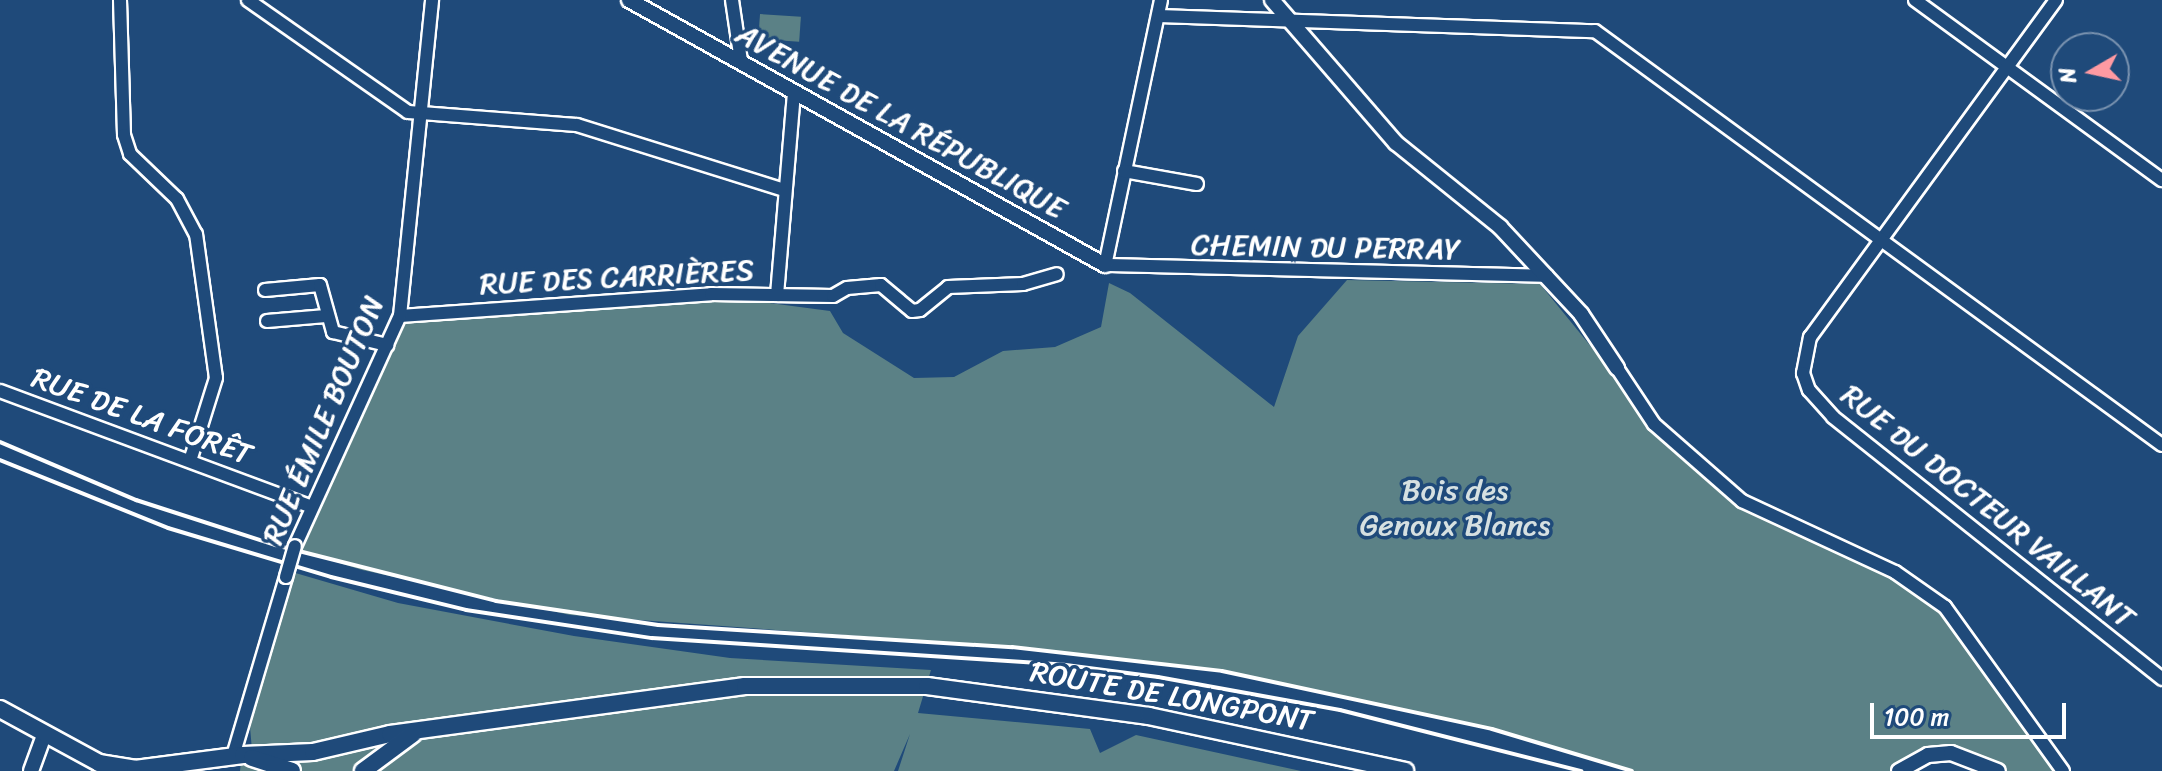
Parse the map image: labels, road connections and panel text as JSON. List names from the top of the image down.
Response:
{
  "streets": {
    "main road": ["ROUTE DE LONGPONT"],
    "street": [
      "AVENUE DE LA RÉPUBLIQUE",
      "CHEMIN DU PERRAY",
      "RUE DES CARRIÈRES",
      "RUE DE LA FORÊT",
      "RUE ÉMILE BOUTON",
      "RUE DU DOCTEUR VAILLANT"
    ]
  },
  "crossings": [
    ["AVENUE DE LA RÉPUBLIQUE", "CHEMIN DU PERRAY"],
    ["AVENUE DE LA RÉPUBLIQUE", "RUE DES CARRIÈRES"],
    ["RUE DES CARRIÈRES", "RUE ÉMILE BOUTON"],
    ["RUE DE LA FORÊT", "RUE ÉMILE BOUTON"]
  ],
  "parks": ["Bois des Genoux Blancs"],
  "scale_bar": "100 m",
  "north": "left"
}
